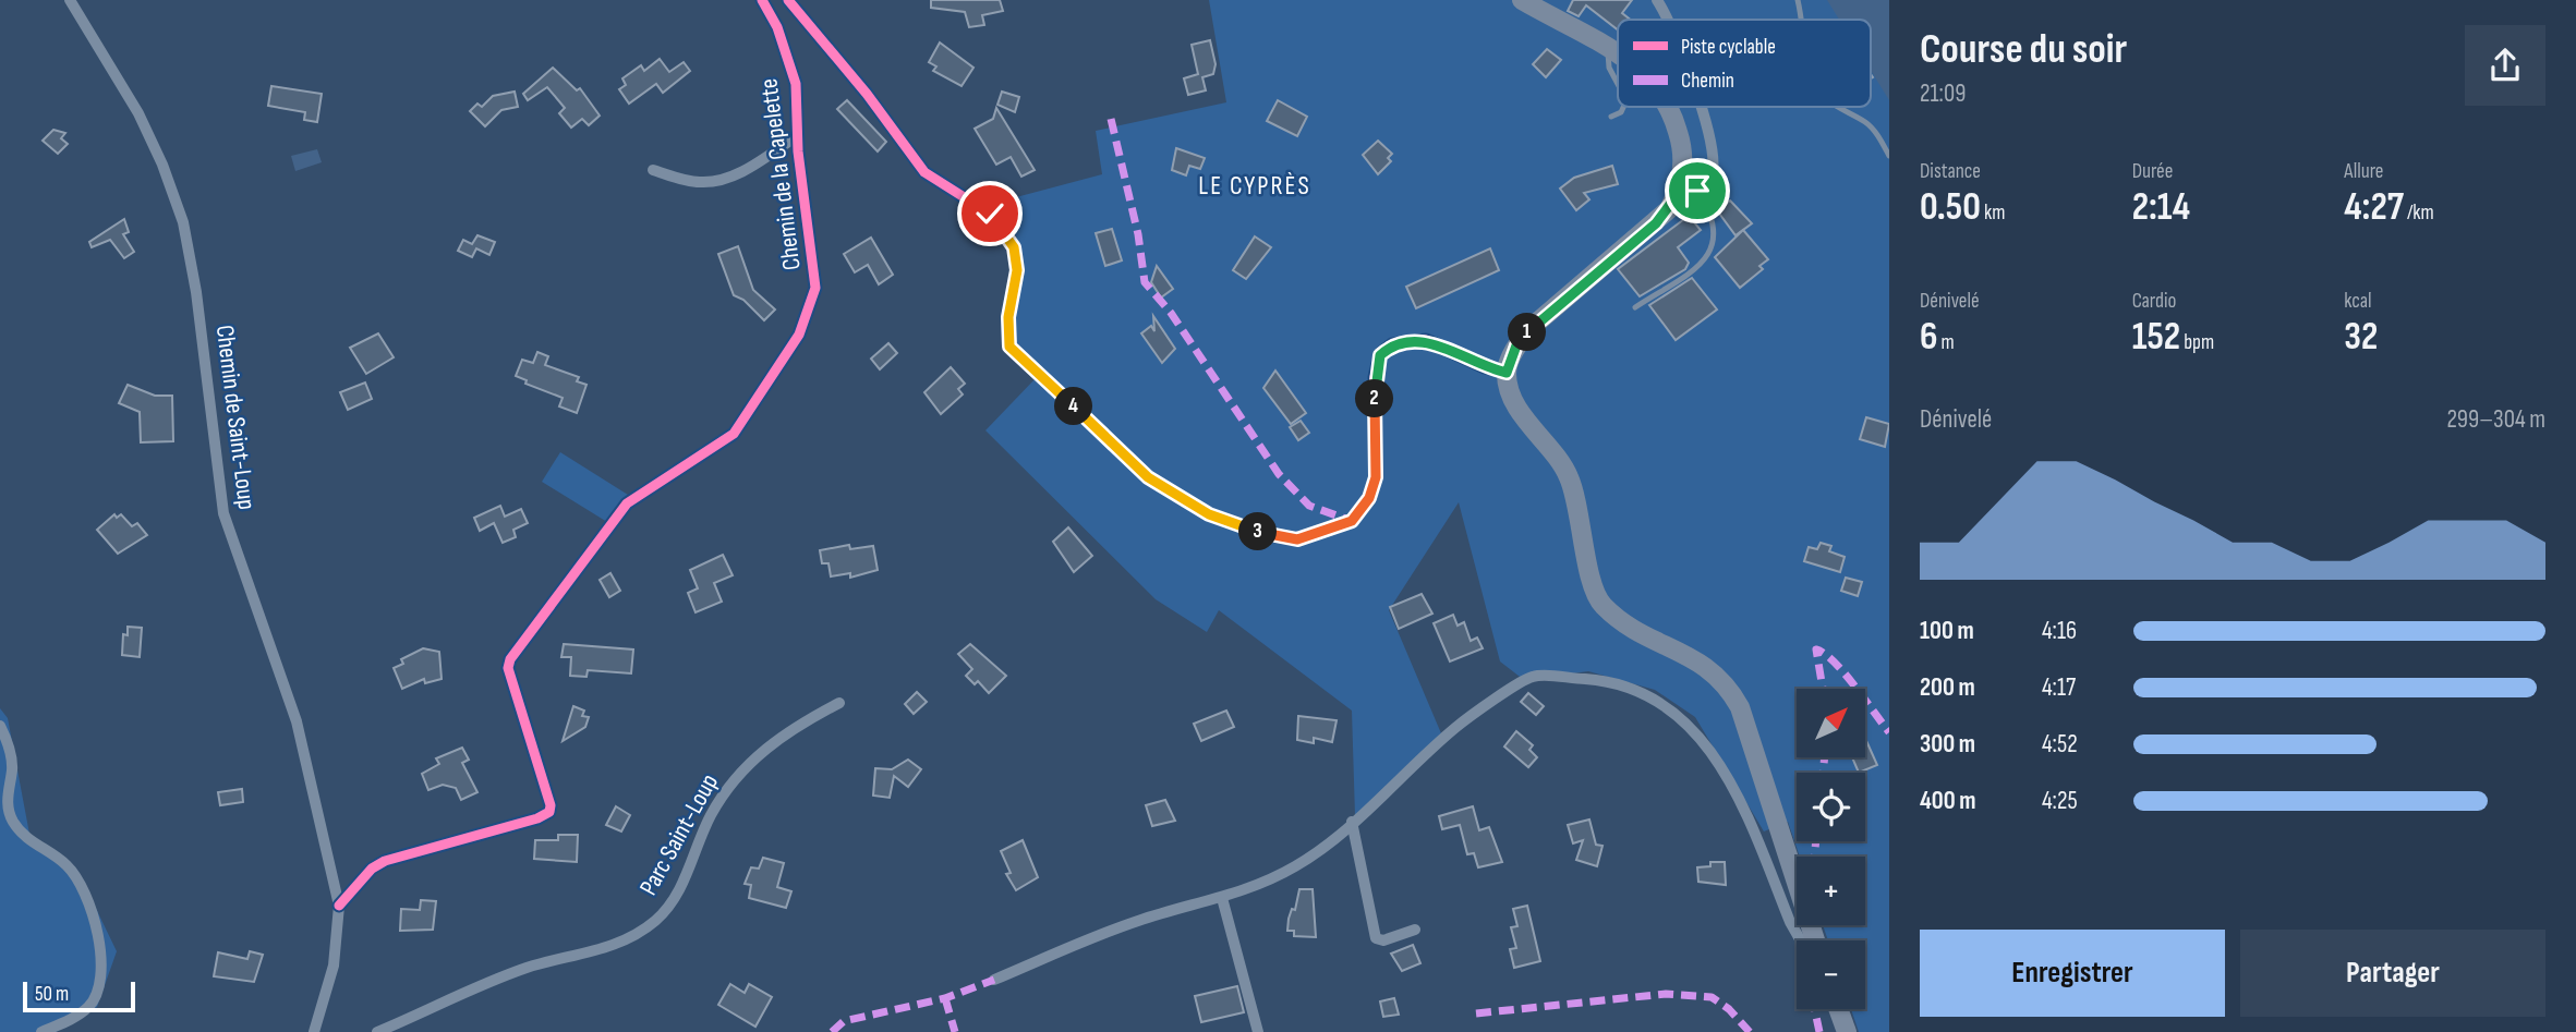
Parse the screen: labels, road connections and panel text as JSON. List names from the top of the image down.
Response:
{
  "streets": {
    "street": ["Chemin de la Capelette", "Chemin de Saint-Loup", "Parc Saint-Loup"]
  },
  "crossings": [
    ["Chemin de la Capelette", "Chemin de Saint-Loup"]
  ],
  "districts": ["LE CYPRÈS"],
  "legend": ["Piste cyclable", "Chemin"],
  "scale_bar": "50 m",
  "north": "top right",
  "page": {
    "heading": ["Course du soir", "21:09"],
    "stats": [
      ["Distance", "0.50 km"],
      ["Durée", "2:14"],
      ["Allure", "4:27 /km"],
      ["Dénivelé", "6 m"],
      ["Cardio", "152 bpm"],
      ["kcal", "32"]
    ],
    "pins": [
      "1",
      "2",
      "4",
      "3"
    ],
    "chart": ["Dénivelé", "299–304 m"],
    "list": [
      {
        "name": "100 m",
        "note": "4:16"
      },
      {
        "name": "200 m",
        "note": "4:17"
      },
      {
        "name": "300 m",
        "note": "4:52"
      },
      {
        "name": "400 m",
        "note": "4:25"
      }
    ],
    "map_buttons": ["+", "−"],
    "buttons": ["Enregistrer", "Partager"],
    "scale": "50 m"
  }
}
